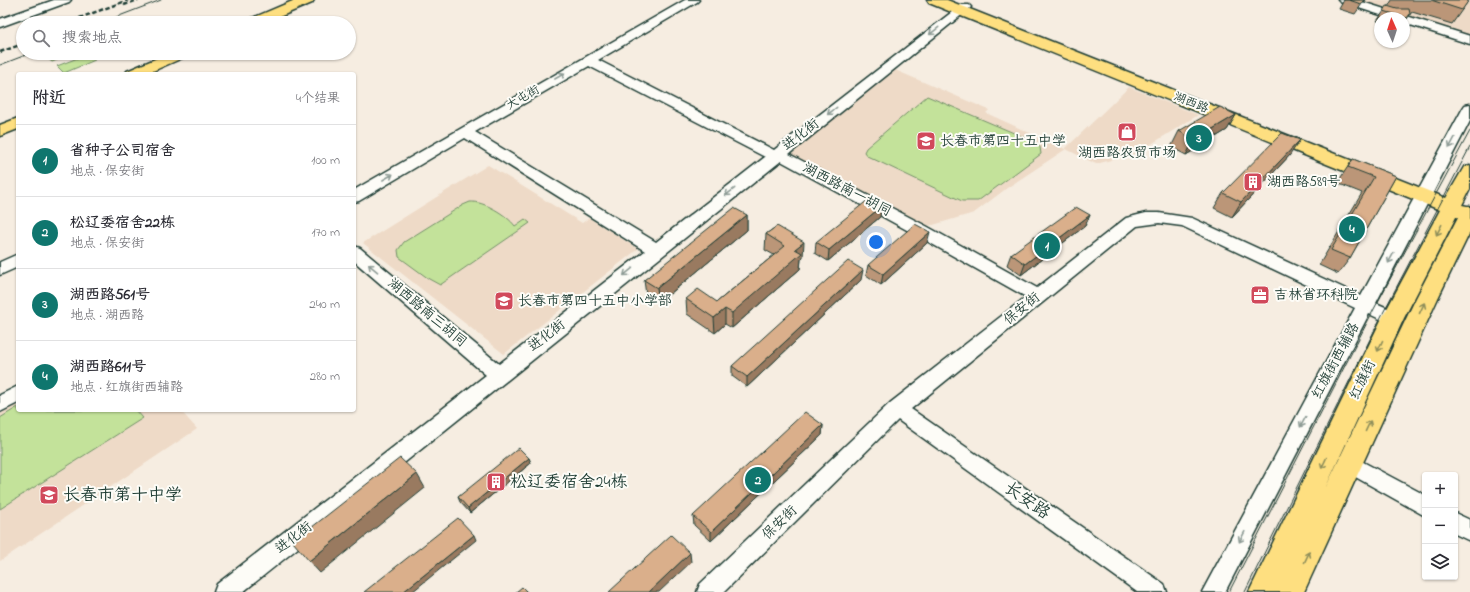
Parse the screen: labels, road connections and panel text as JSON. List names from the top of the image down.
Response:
{
  "streets": {
    "main road": ["湖西路", "红旗街"],
    "street": [
      "大屯街",
      "进化街",
      "湖西路南一胡同",
      "保安街",
      "湖西路南三胡同",
      "红旗街西辅路",
      "长安路"
    ]
  },
  "crossings": [
    ["大屯街", "湖西路南一胡同"],
    ["湖西路", "进化街"],
    ["湖西路", "红旗街西辅路"],
    ["湖西路", "红旗街"],
    ["进化街", "湖西路南一胡同"],
    ["进化街", "湖西路南三胡同"],
    ["湖西路南一胡同", "保安街"],
    ["保安街", "红旗街西辅路"],
    ["保安街", "红旗街"],
    ["保安街", "长安路"]
  ],
  "one_way": [
    "大屯街",
    "进化街",
    "湖西路南三胡同",
    "红旗街西辅路"
  ],
  "places": {
    "shop": ["湖西路农贸市场"],
    "school or university": ["长春市第四十五中学", "长春市第四十五中小学部", "长春市第十中学"],
    "building": ["湖西路589号", "松辽委宿舍24栋"],
    "office": ["吉林省环科院"]
  },
  "north": "top",
  "page": {
    "search": "搜索地点",
    "heading": ["附近", "4个结果"],
    "pins": [
      "3",
      "4",
      "1",
      "2"
    ],
    "list": [
      {
        "mark": "1",
        "name": "省种子公司宿舍",
        "note": "地点 · 保安街",
        "value": "100 m"
      },
      {
        "mark": "2",
        "name": "松辽委宿舍22栋",
        "note": "地点 · 保安街",
        "value": "170 m"
      },
      {
        "mark": "3",
        "name": "湖西路561号",
        "note": "地点 · 湖西路",
        "value": "240 m"
      },
      {
        "mark": "4",
        "name": "湖西路611号",
        "note": "地点 · 红旗街西辅路",
        "value": "280 m"
      }
    ],
    "map_buttons": ["+", "−"]
  }
}
